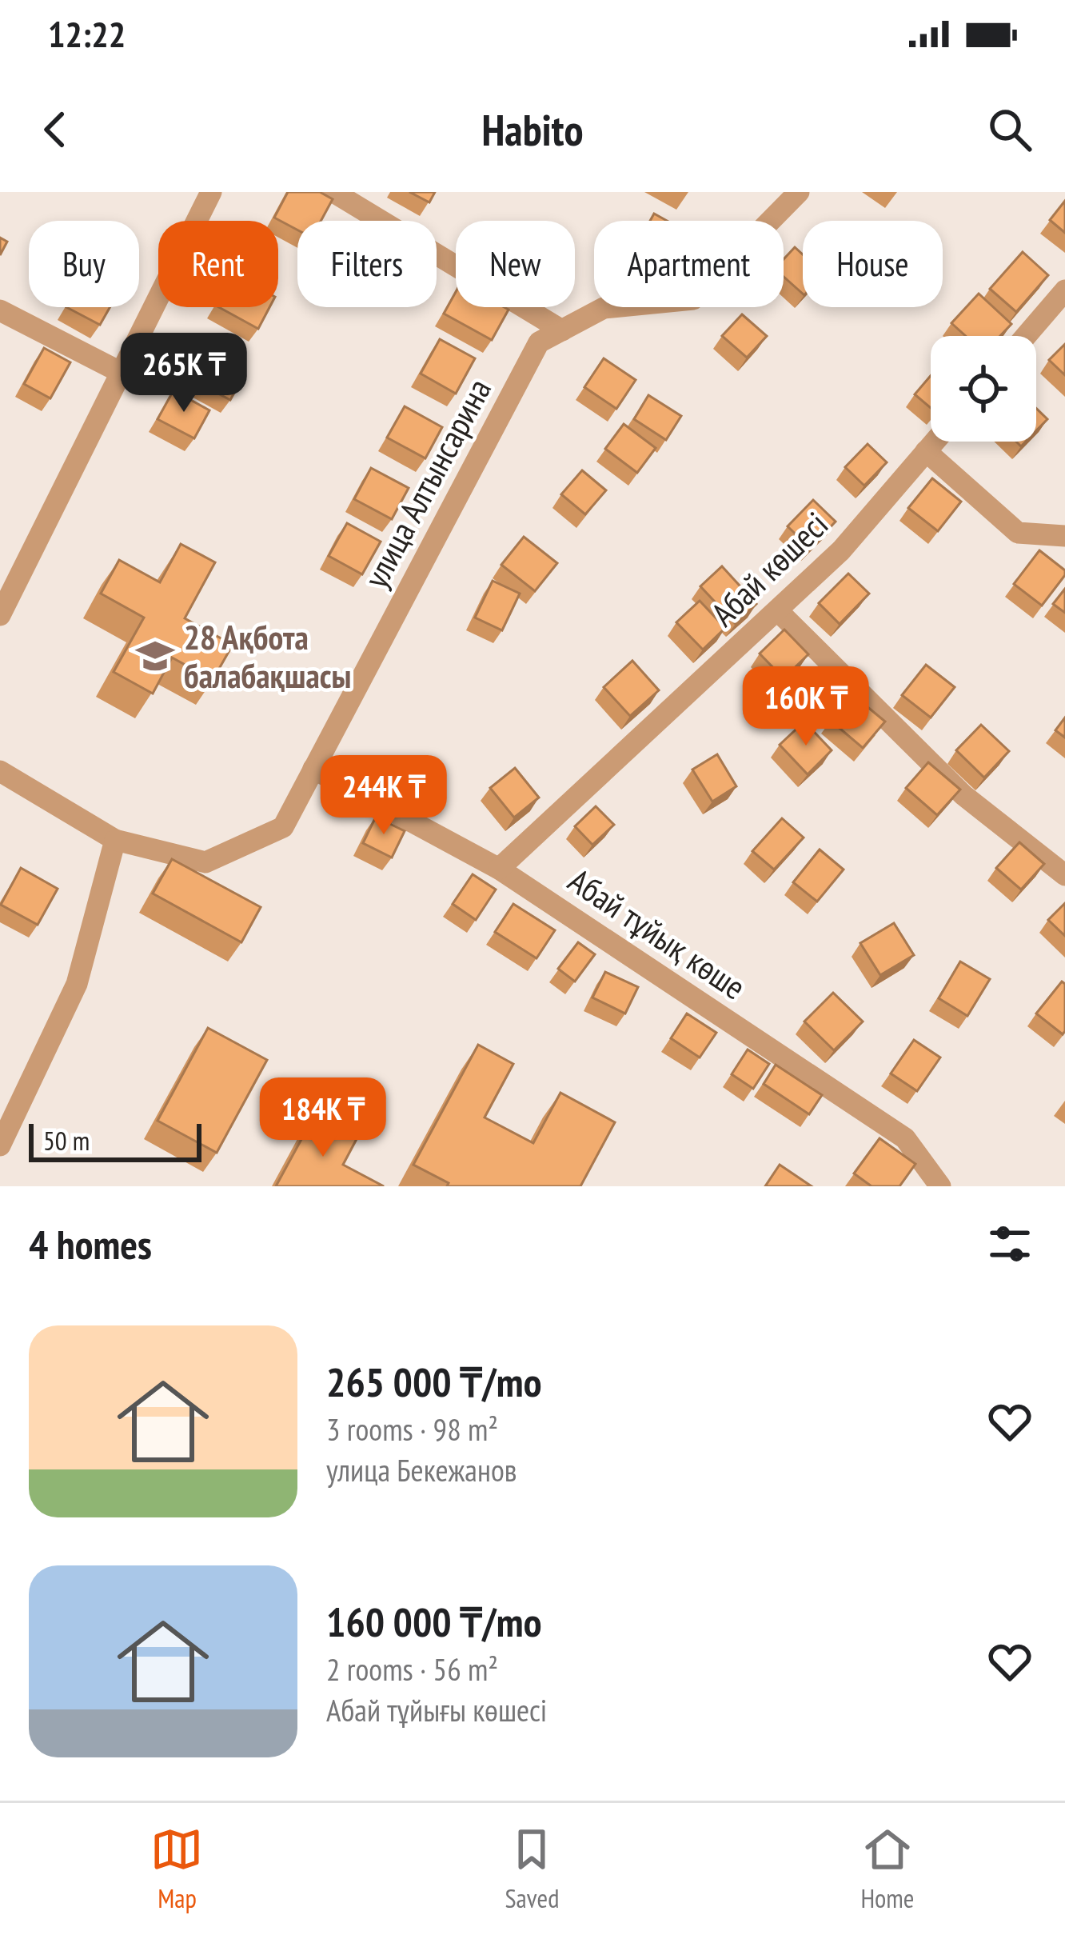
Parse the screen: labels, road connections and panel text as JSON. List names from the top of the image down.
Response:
{
  "streets": {
    "street": ["улица Алтынсарина", "Абай көшесі", "Абай тұйық көше"]
  },
  "crossings": [
    ["улица Алтынсарина", "Абай тұйық көше"],
    ["Абай көшесі", "Абай тұйық көше"]
  ],
  "places": {
    "school or university": ["28 Ақбота балабақшасы"]
  },
  "scale_bar": "50 m",
  "page": {
    "status": "12:22",
    "header": "Habito",
    "chip": [
      "Buy",
      "Rent",
      "Filters",
      "New",
      "Apartment",
      "House"
    ],
    "price": [
      "265K ₸",
      "160K ₸",
      "244K ₸",
      "184K ₸"
    ],
    "scale": "50 m",
    "heading": "4 homes",
    "list": [
      {
        "name": "265 000 ₸/mo",
        "note": "3 rooms · 98 m² · улица Бекежанов"
      },
      {
        "name": "160 000 ₸/mo",
        "note": "2 rooms · 56 m² · Абай тұйығы көшесі"
      }
    ],
    "tabs": ["Map", "Saved", "Home"]
  }
}
